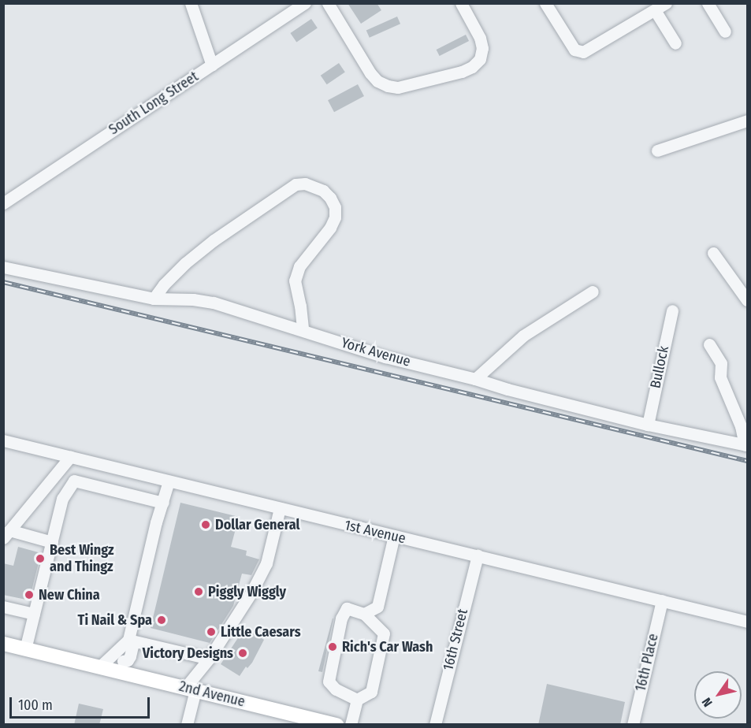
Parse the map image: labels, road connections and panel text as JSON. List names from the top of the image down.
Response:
{
  "streets": {
    "main road": ["2nd Avenue"],
    "street": [
      "South Long Street",
      "York Avenue",
      "Bullock",
      "1st Avenue",
      "16th Street",
      "16th Place"
    ]
  },
  "crossings": [
    ["York Avenue", "Bullock"],
    ["1st Avenue", "16th Street"],
    ["1st Avenue", "16th Place"]
  ],
  "places": [
    "Dollar General",
    "Best Wingz and Thingz",
    "Piggly Wiggly",
    "New China",
    "Ti Nail & Spa",
    "Little Caesars",
    "Rich's Car Wash",
    "Victory Designs"
  ],
  "scale_bar": "100 m",
  "north": "bottom left"
}
